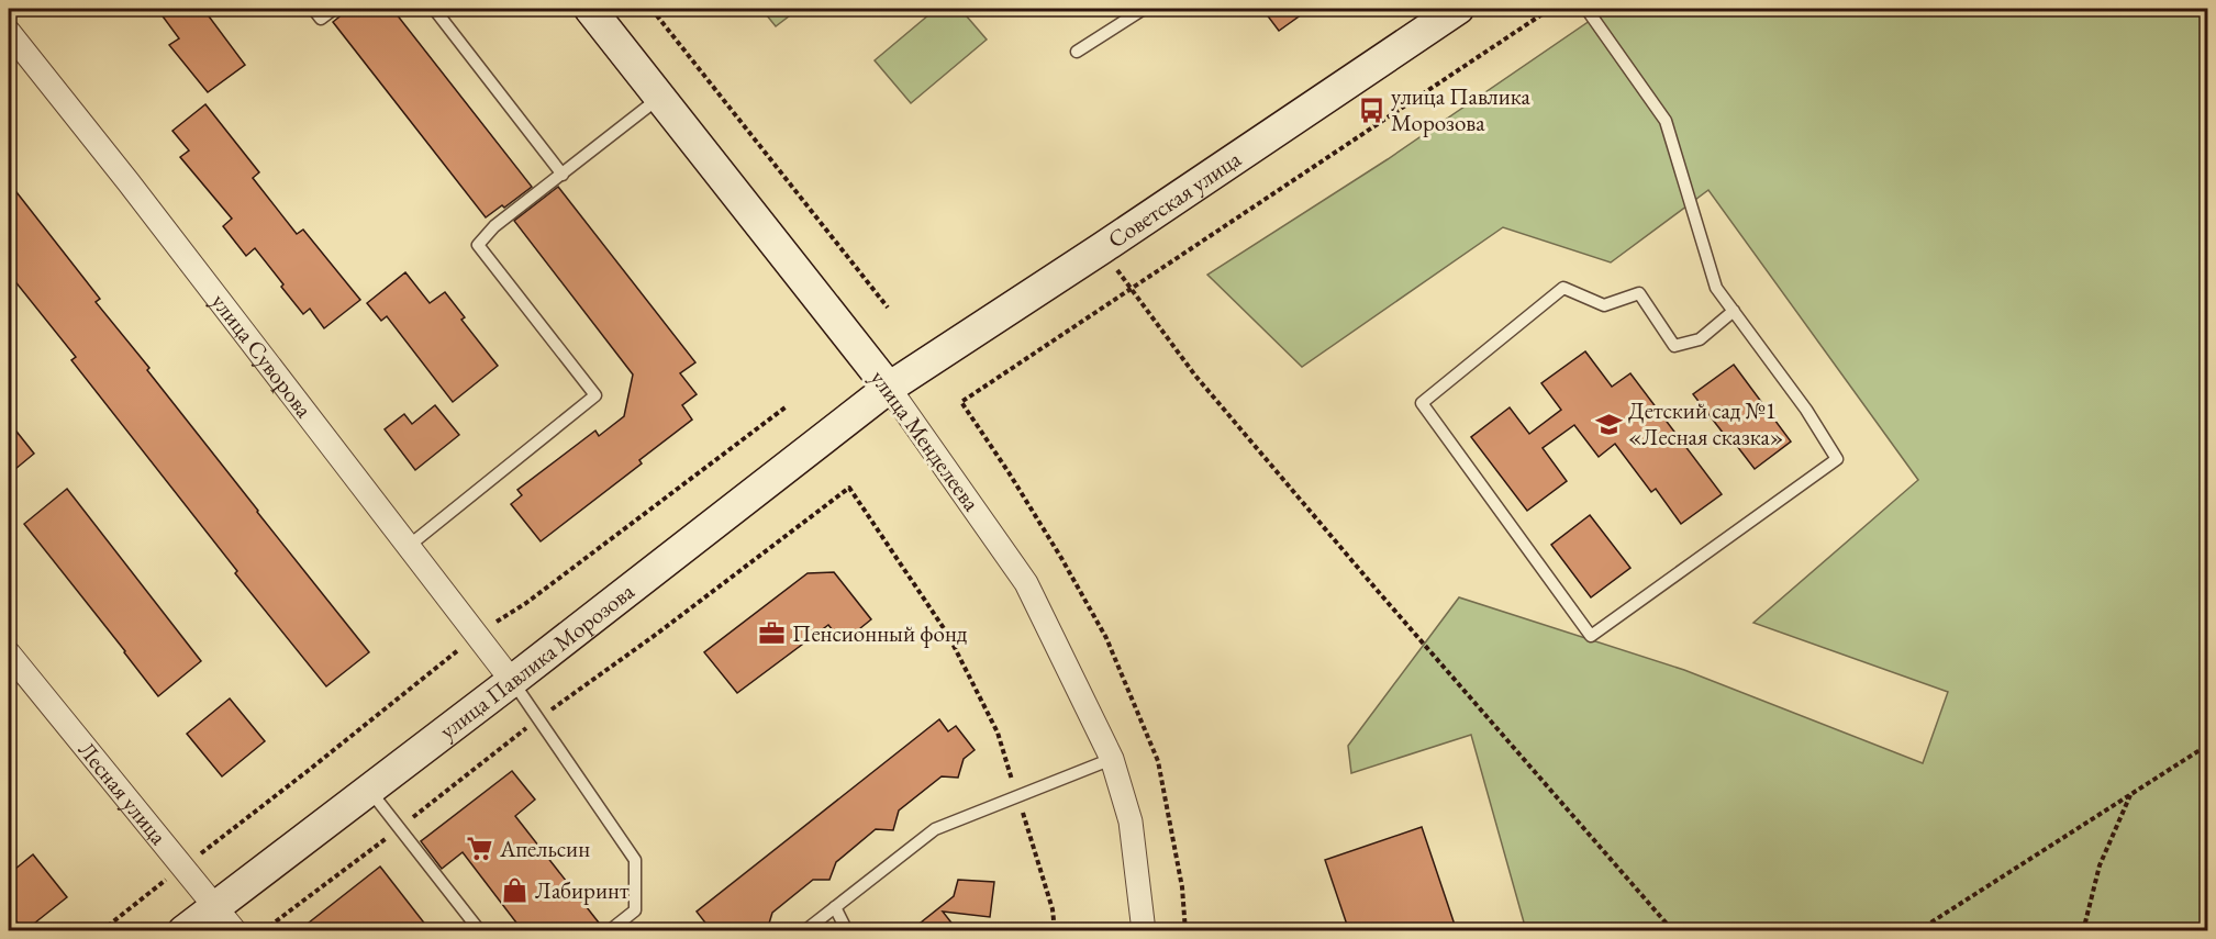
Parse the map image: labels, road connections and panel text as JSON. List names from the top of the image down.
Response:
{
  "streets": {
    "street": [
      "Советская улица",
      "улица Суворова",
      "улица Менделеева",
      "улица Павлика Морозова",
      "Лесная улица"
    ]
  },
  "crossings": [
    ["Советская улица", "улица Менделеева"],
    ["Советская улица", "улица Павлика Морозова"],
    ["улица Суворова", "улица Павлика Морозова"],
    ["улица Менделеева", "улица Павлика Морозова"],
    ["улица Павлика Морозова", "Лесная улица"]
  ],
  "places": {
    "bus stop": ["улица Павлика Морозова"],
    "school or university": ["Детский сад №1 «Лесная сказка»"],
    "office": ["Пенсионный фонд"],
    "supermarket": ["Апельсин"],
    "shop": ["Лабиринт"]
  }
}
